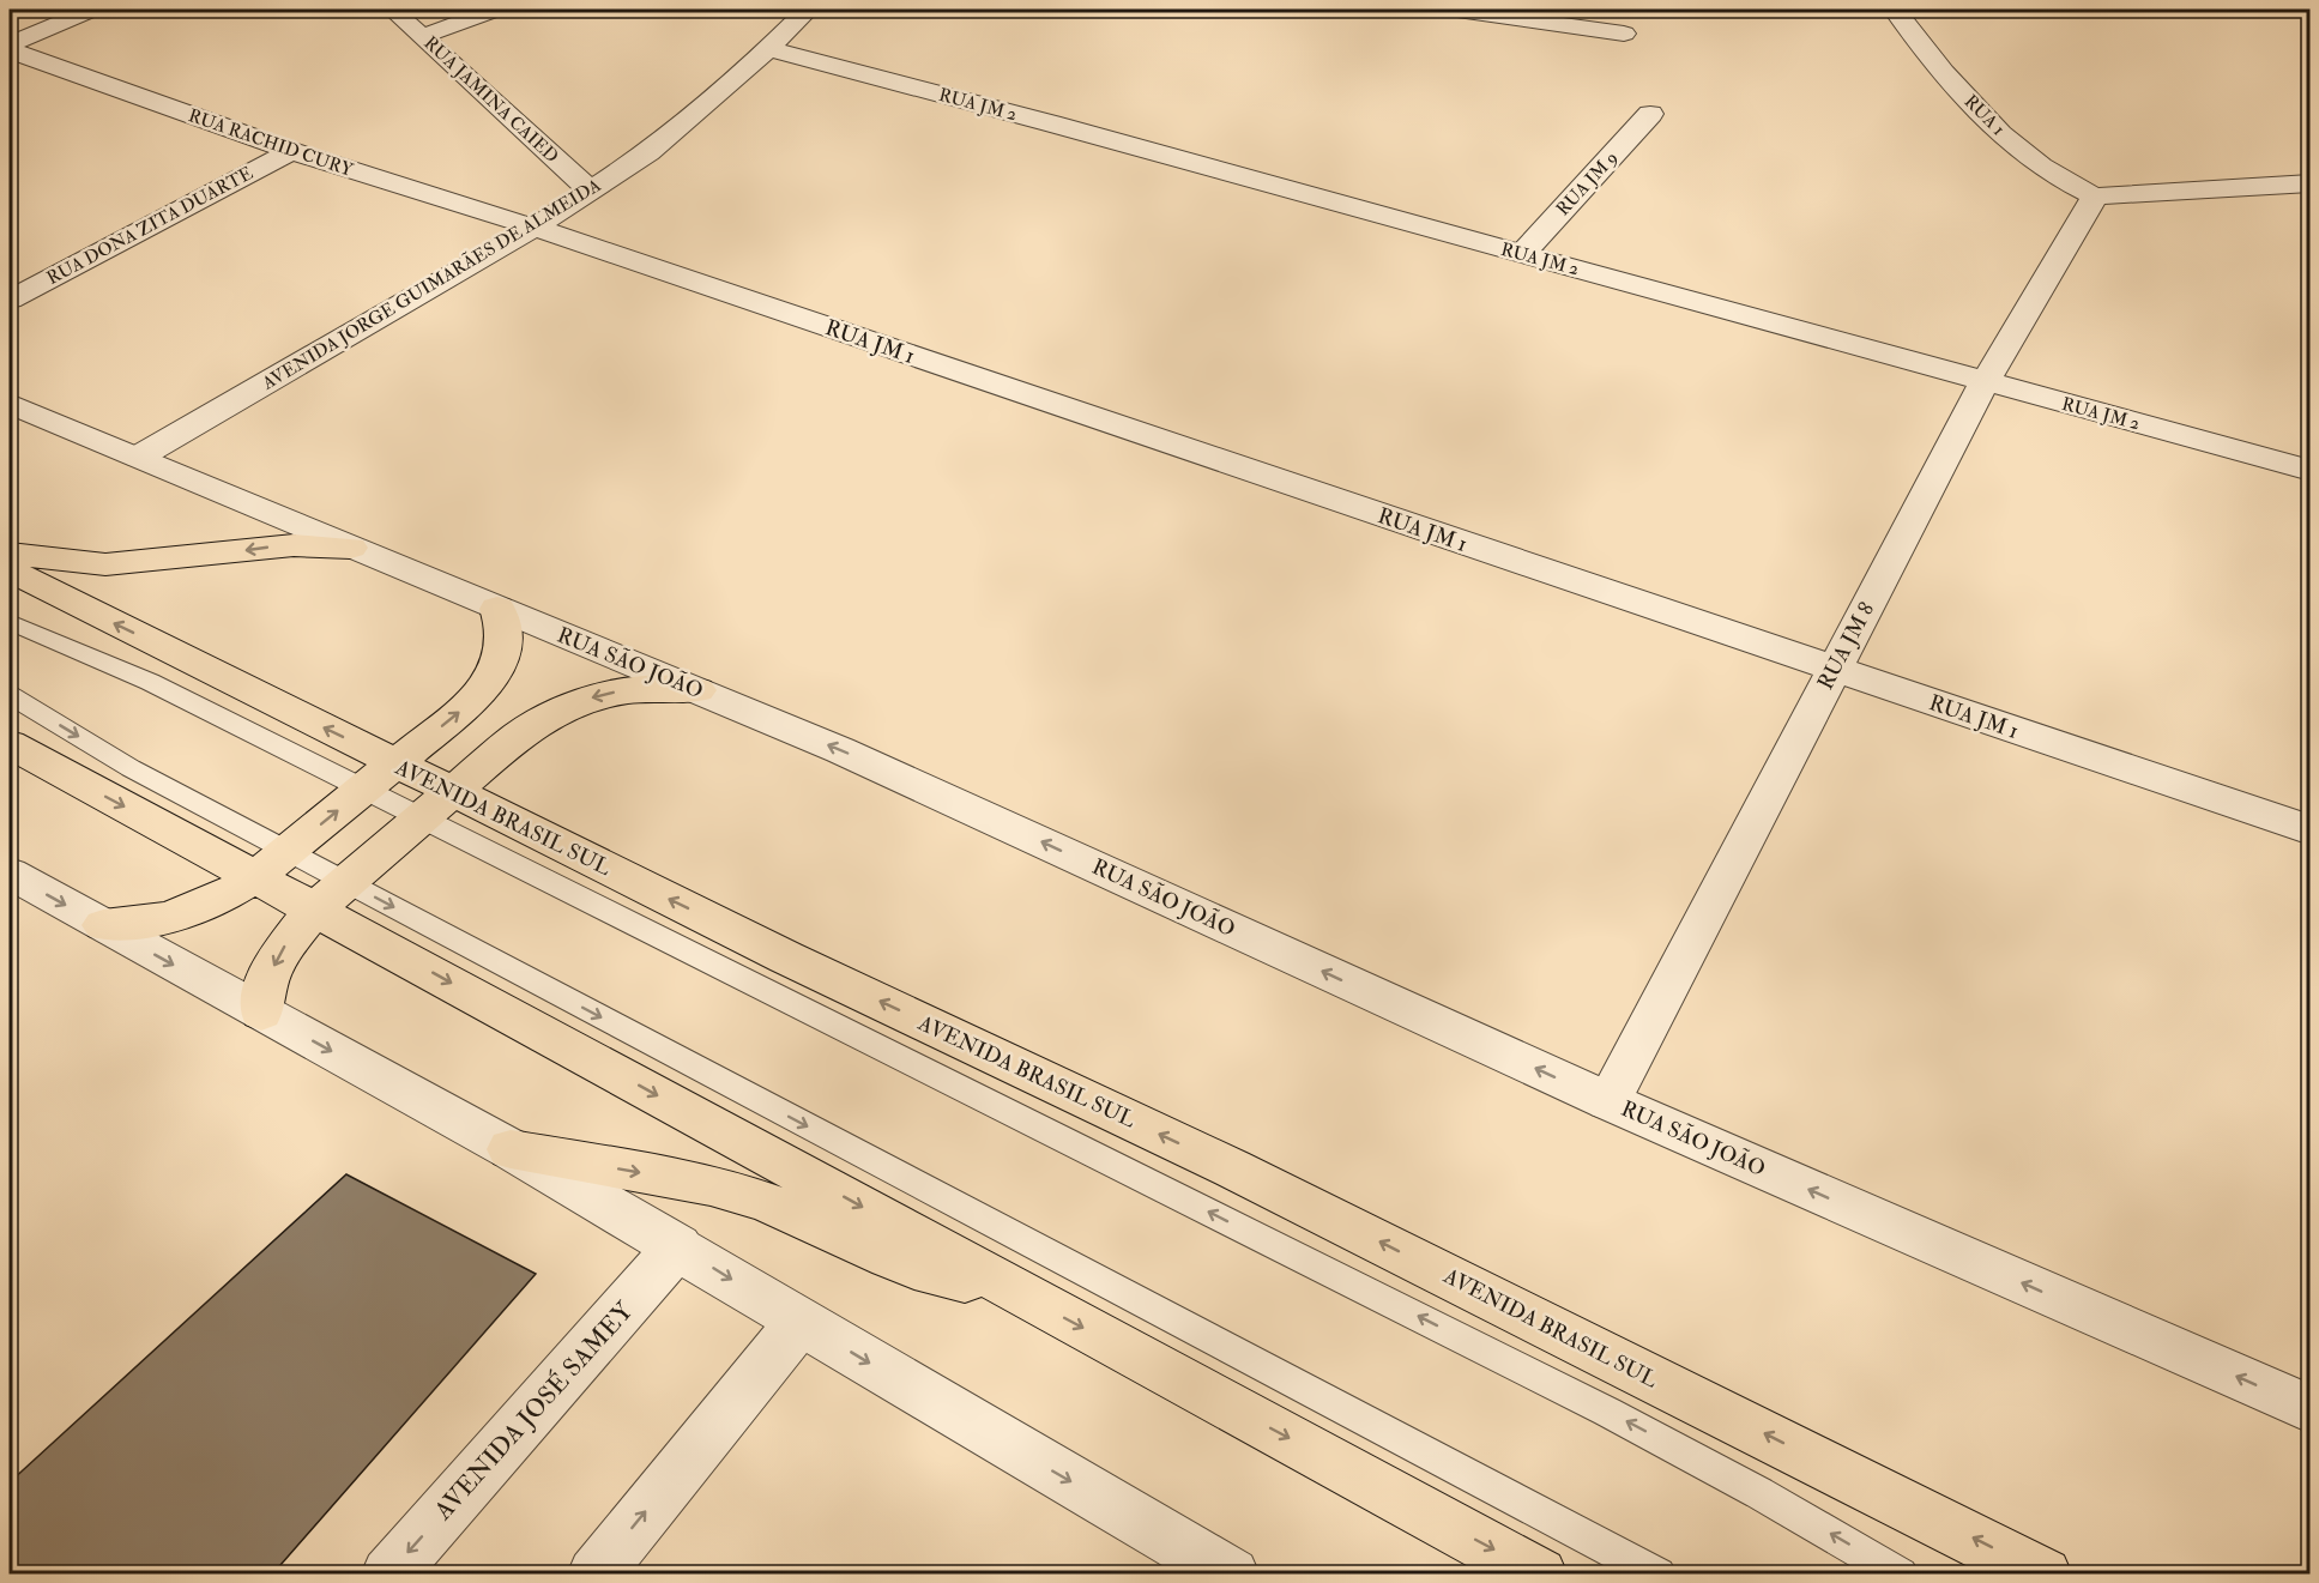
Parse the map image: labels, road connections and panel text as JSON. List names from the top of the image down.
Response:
{
  "streets": {
    "main road": ["AVENIDA BRASIL SUL"],
    "street": [
      "RUA JAMINA CAIED",
      "RUA JM 2",
      "RUA 1",
      "RUA RACHID CURY",
      "RUA JM 9",
      "RUA DONA ZITA DUARTE",
      "AVENIDA JORGE GUIMARÃES DE ALMEIDA",
      "RUA JM 1",
      "RUA JM 8",
      "RUA SÃO JOÃO",
      "AVENIDA JOSÉ SAMEY"
    ]
  },
  "crossings": [
    ["RUA JAMINA CAIED", "AVENIDA JORGE GUIMARÃES DE ALMEIDA"],
    ["RUA JM 2", "RUA JM 9"],
    ["RUA JM 2", "AVENIDA JORGE GUIMARÃES DE ALMEIDA"],
    ["RUA JM 2", "RUA JM 8"],
    ["RUA 1", "RUA JM 8"],
    ["RUA RACHID CURY", "RUA DONA ZITA DUARTE"],
    ["RUA RACHID CURY", "AVENIDA JORGE GUIMARÃES DE ALMEIDA"],
    ["RUA RACHID CURY", "RUA JM 1"],
    ["AVENIDA JORGE GUIMARÃES DE ALMEIDA", "RUA JM 1"],
    ["AVENIDA JORGE GUIMARÃES DE ALMEIDA", "RUA SÃO JOÃO"],
    ["RUA JM 1", "RUA JM 8"],
    ["RUA JM 8", "RUA SÃO JOÃO"]
  ],
  "one_way": ["RUA SÃO JOÃO"]
}
